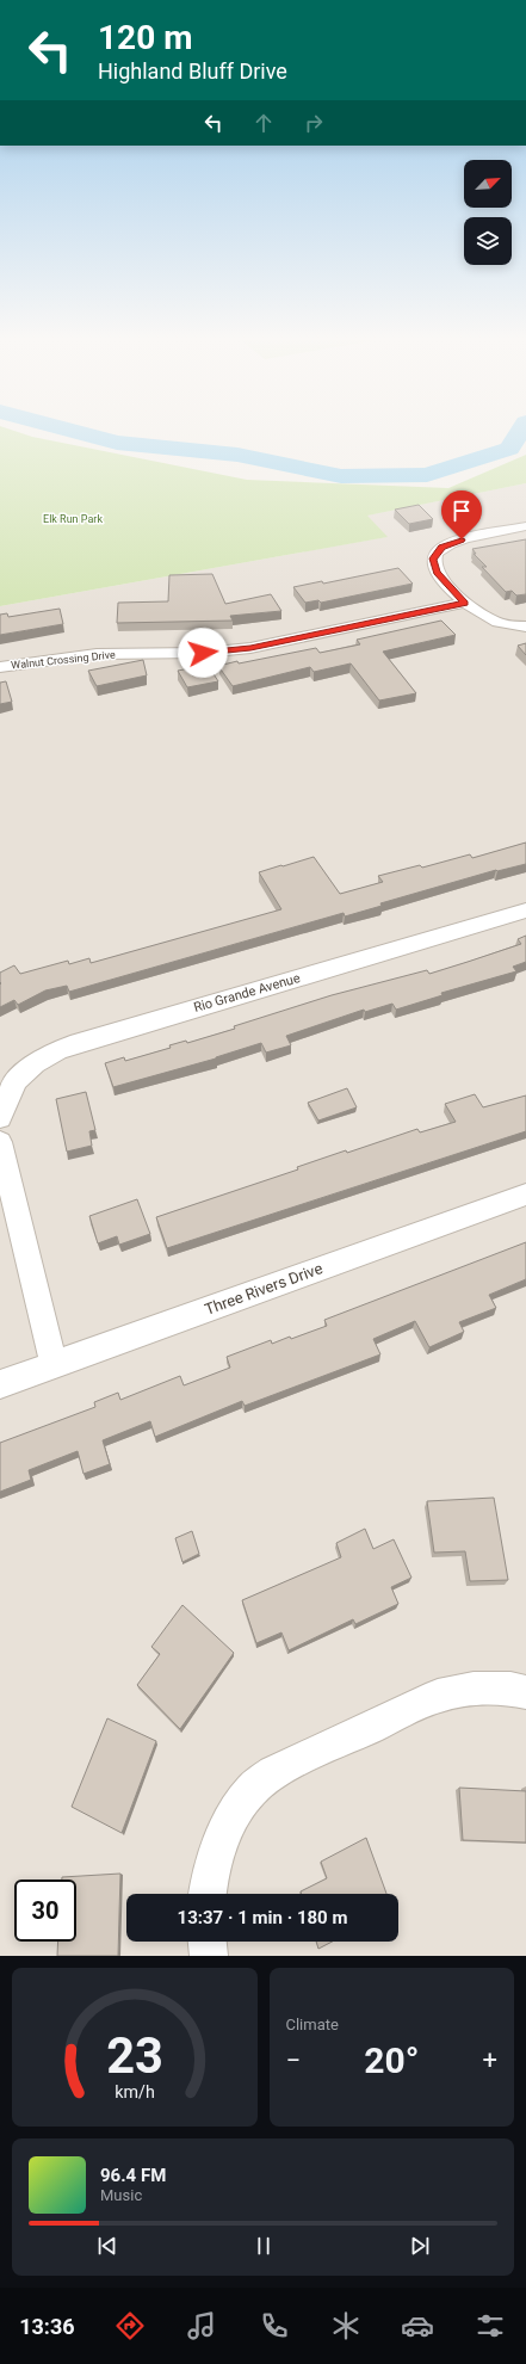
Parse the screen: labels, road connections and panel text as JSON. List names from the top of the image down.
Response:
{
  "streets": {
    "street": ["Walnut Crossing Drive", "Rio Grande Avenue", "Three Rivers Drive"]
  },
  "parks": ["Elk Run Park"],
  "north": "top right",
  "page": {
    "turn": ["120 m", "Highland Bluff Drive"],
    "limit": "30",
    "trip": "13:37 · 1 min · 180 m",
    "tile": "Climate",
    "heat": ["−", "20°", "+"],
    "song": ["96.4 FM", "Music"],
    "tabs": "13:36",
    "gauge": ["23", "km/h"]
  }
}
